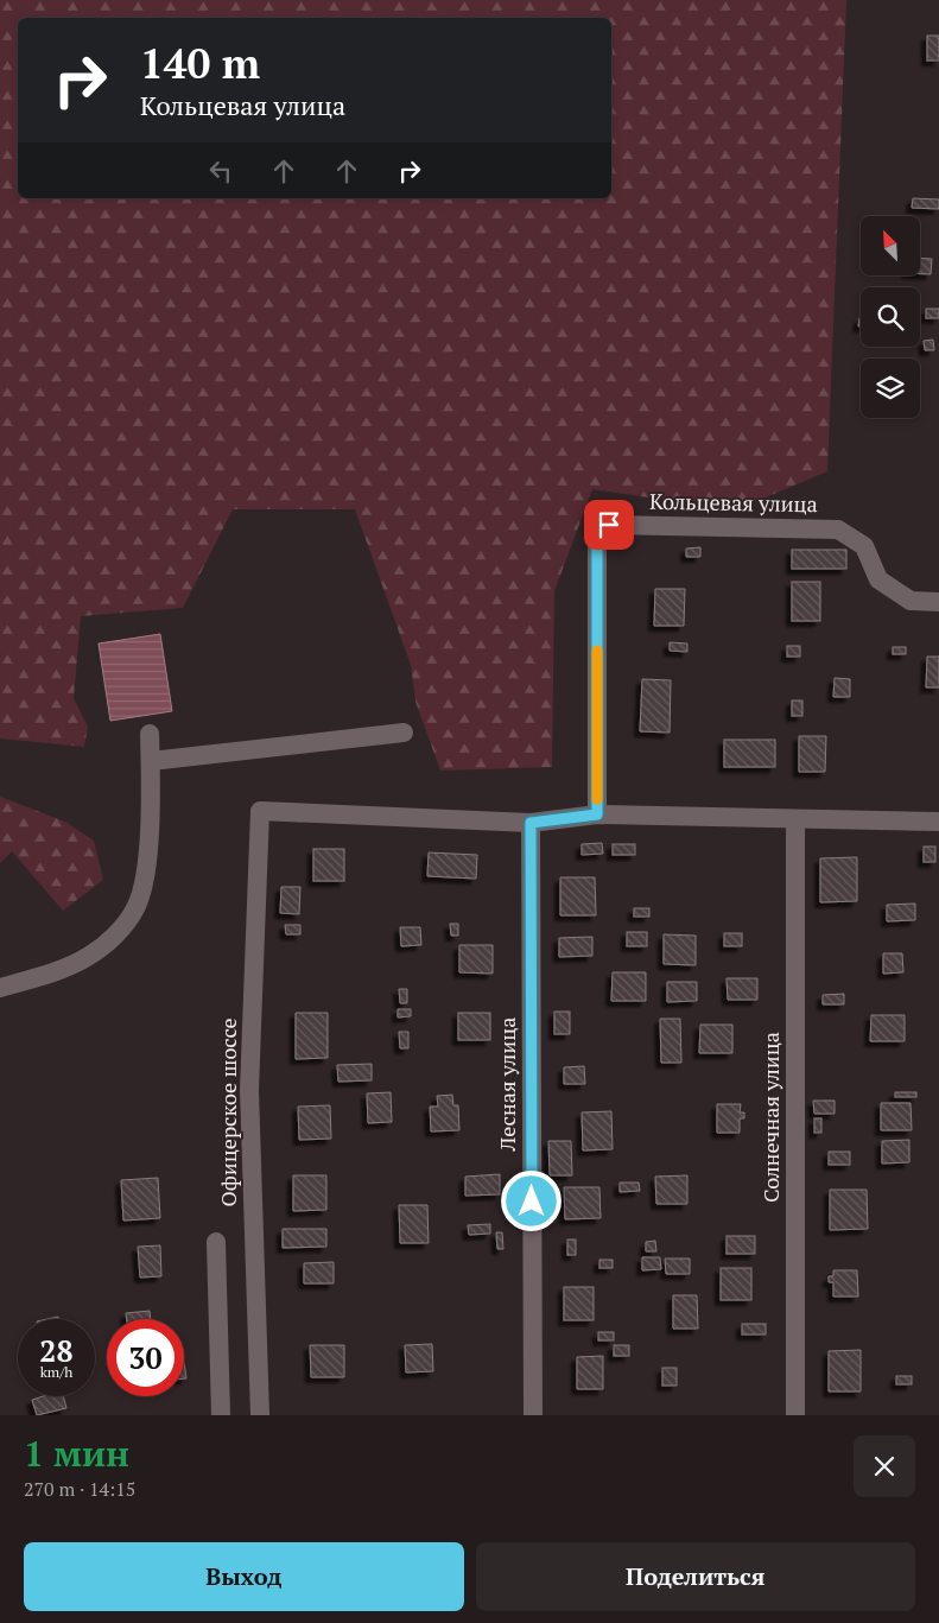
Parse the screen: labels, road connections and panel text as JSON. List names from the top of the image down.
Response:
{
  "streets": {
    "street": [
      "Кольцевая улица",
      "Лесная улица",
      "Офицерское шоссе",
      "Солнечная улица"
    ]
  },
  "crossings": [
    ["Лесная улица", "Офицерское шоссе"]
  ],
  "north": "top left",
  "page": {
    "turn": ["140 m", "Кольцевая улица"],
    "speed": "28 km/h",
    "limit": "30",
    "heading": ["1 мин", "270 m · 14:15"],
    "buttons": ["Выход", "Поделиться"]
  }
}
